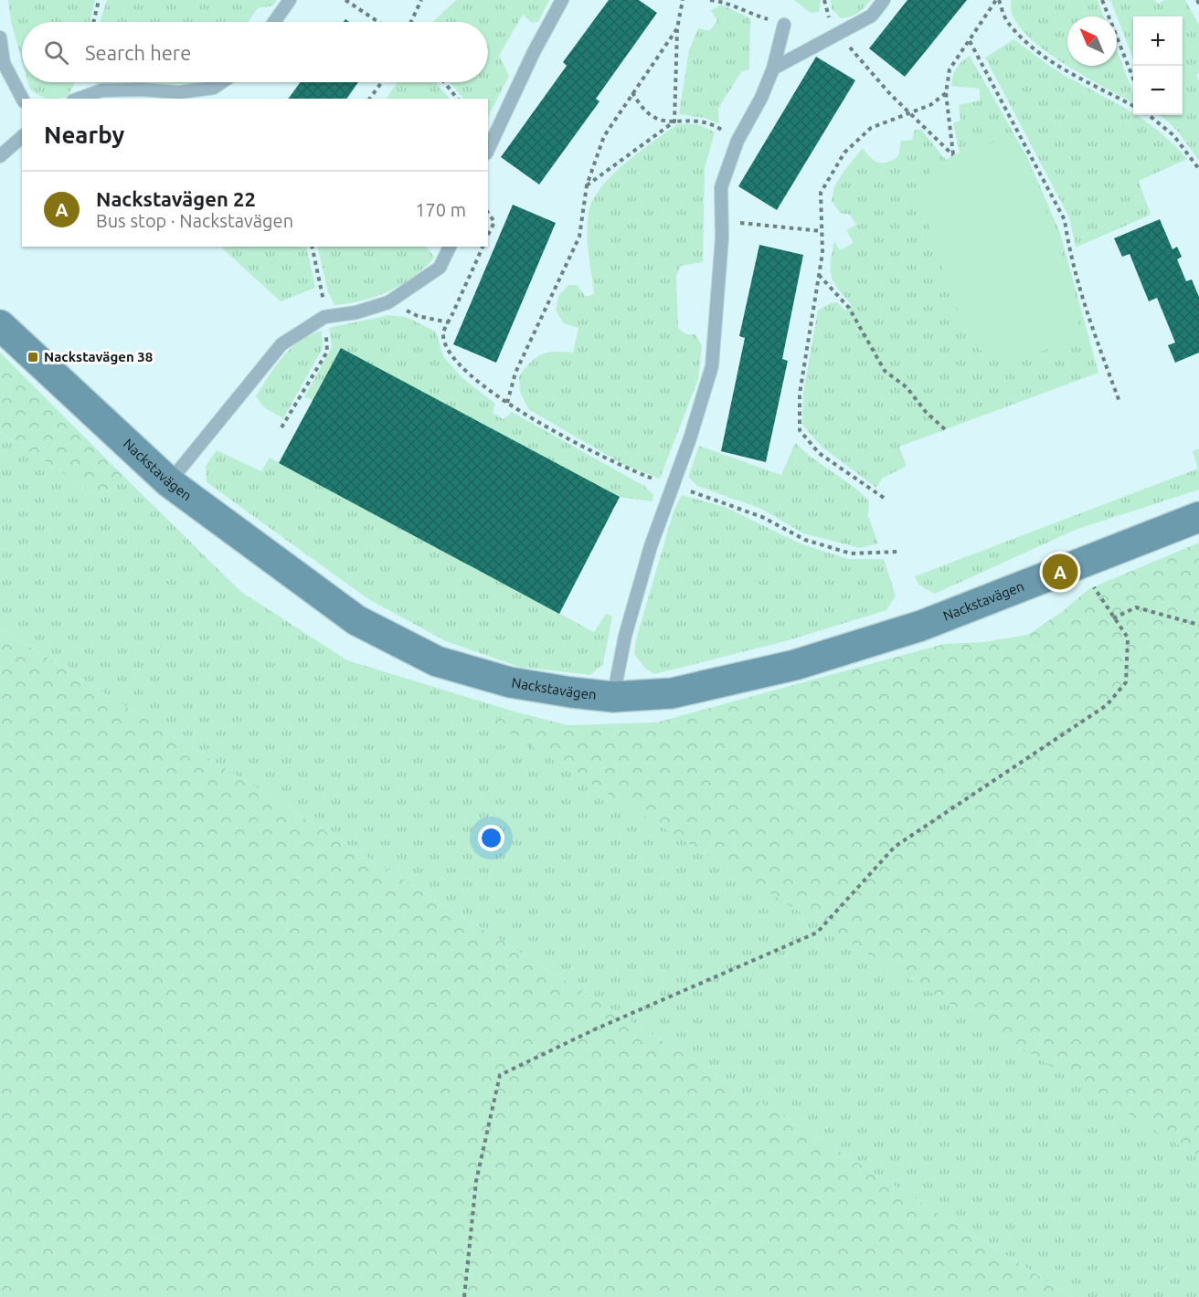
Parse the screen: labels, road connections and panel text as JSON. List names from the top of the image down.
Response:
{
  "streets": {
    "street": ["Nackstavägen"]
  },
  "places": {
    "transit": ["Nackstavägen 38"]
  },
  "north": "top left",
  "page": {
    "map_buttons": ["+", "−"],
    "search": "Search here",
    "heading": "Nearby",
    "list": [
      {
        "mark": "A",
        "name": "Nackstavägen 22",
        "note": "Bus stop · Nackstavägen",
        "value": "170 m"
      }
    ],
    "pins": "A"
  }
}
